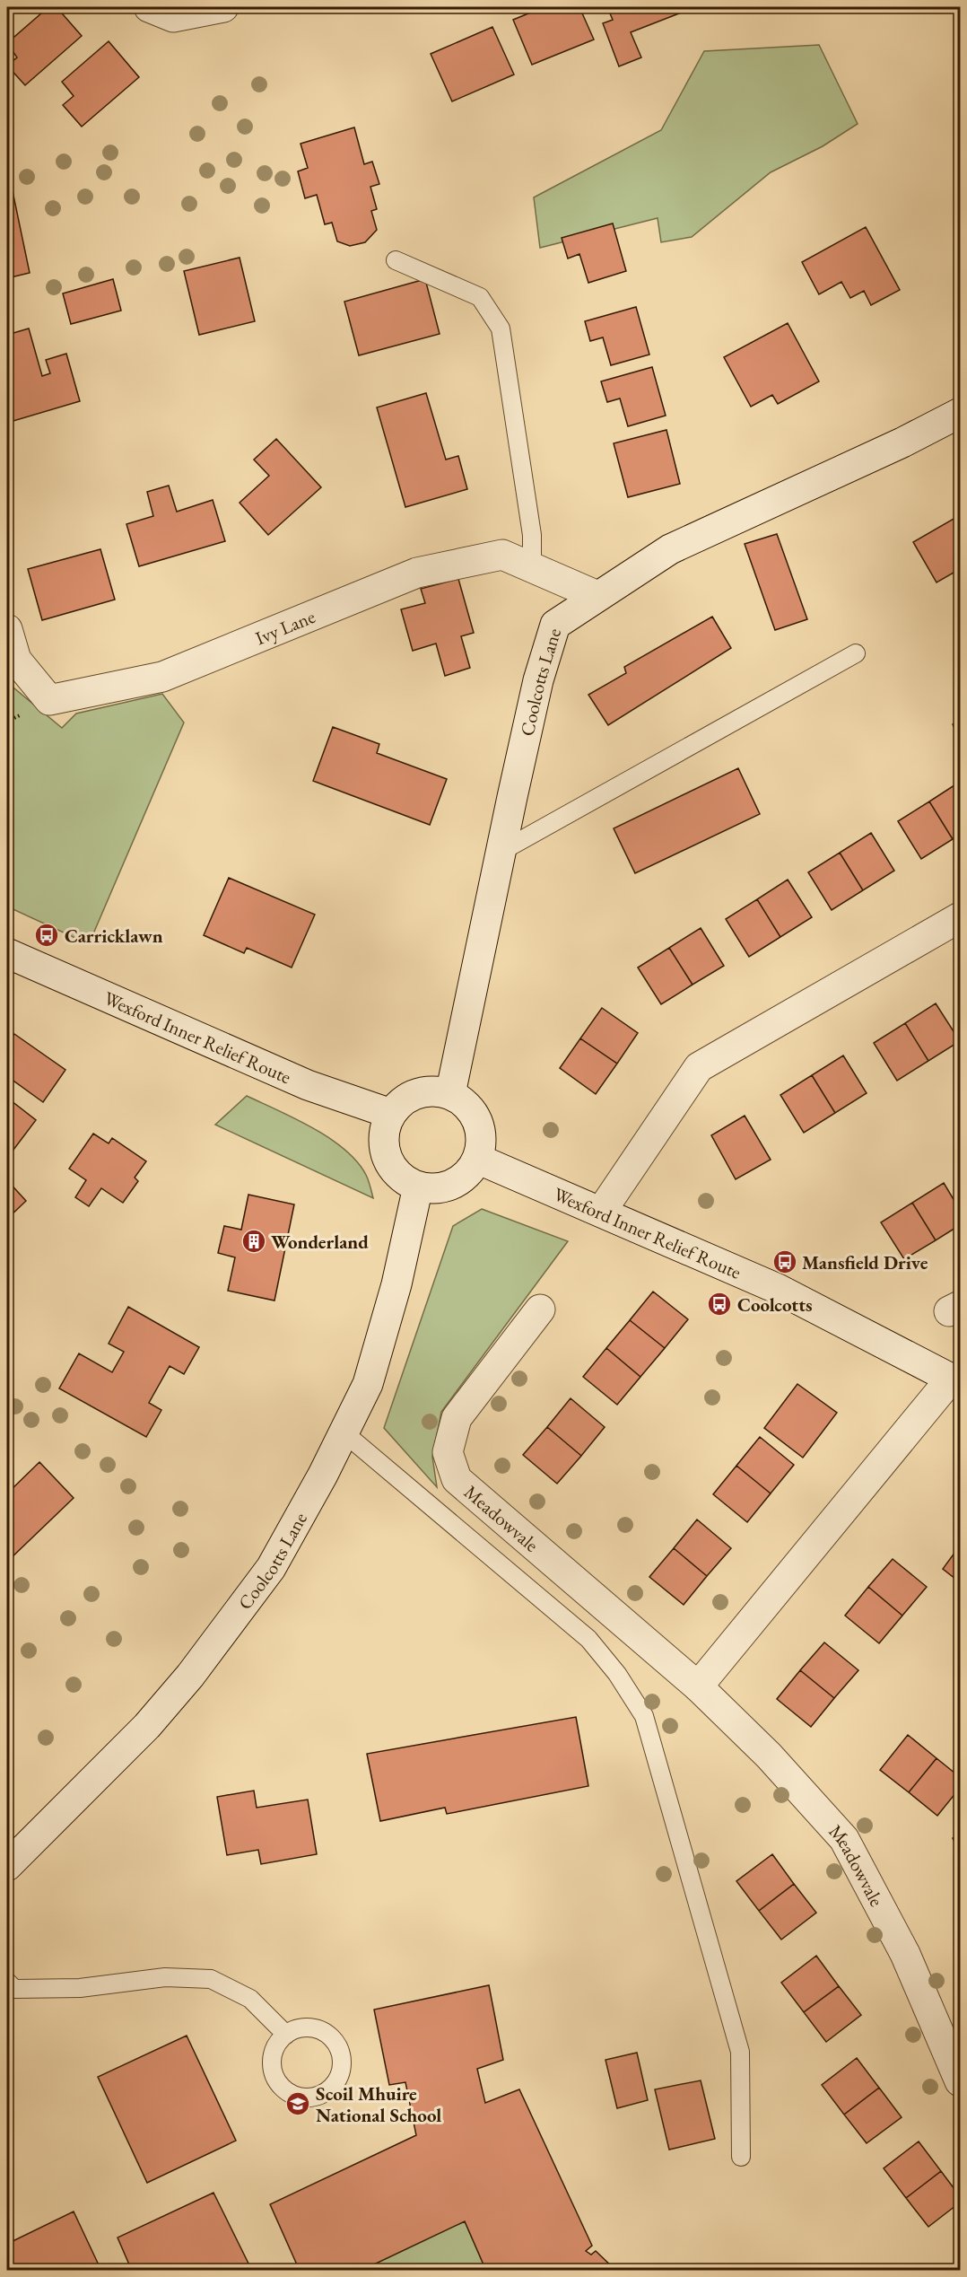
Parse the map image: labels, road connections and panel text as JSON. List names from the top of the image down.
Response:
{
  "streets": {
    "street": [
      "Ivy Lane",
      "Coolcotts Lane",
      "Wexford Inner Relief Route",
      "Meadowvale"
    ]
  },
  "crossings": [
    ["Ivy Lane", "Coolcotts Lane"],
    ["Coolcotts Lane", "Wexford Inner Relief Route"]
  ],
  "places": {
    "bus stop": ["Carricklawn", "Mansfield Drive", "Coolcotts"],
    "building": ["Wonderland"],
    "school or university": ["Scoil Mhuire National School"]
  }
}
